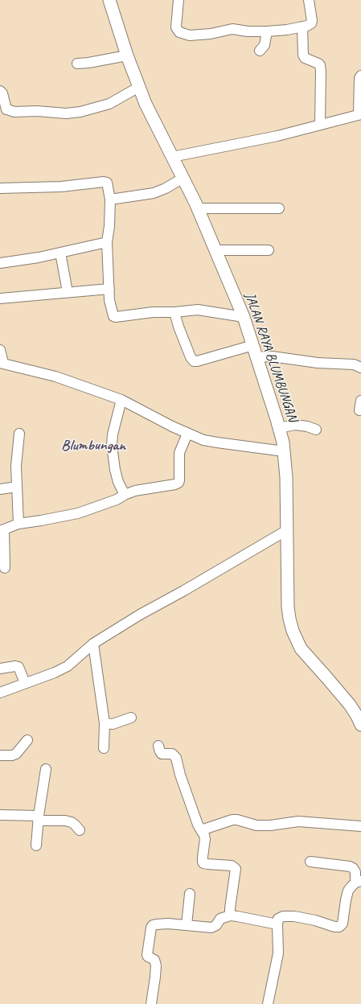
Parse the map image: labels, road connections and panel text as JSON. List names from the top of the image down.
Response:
{
  "streets": {
    "main road": ["JALAN RAYA BLUMBUNGAN"]
  },
  "districts": ["Blumbungan"]
}
